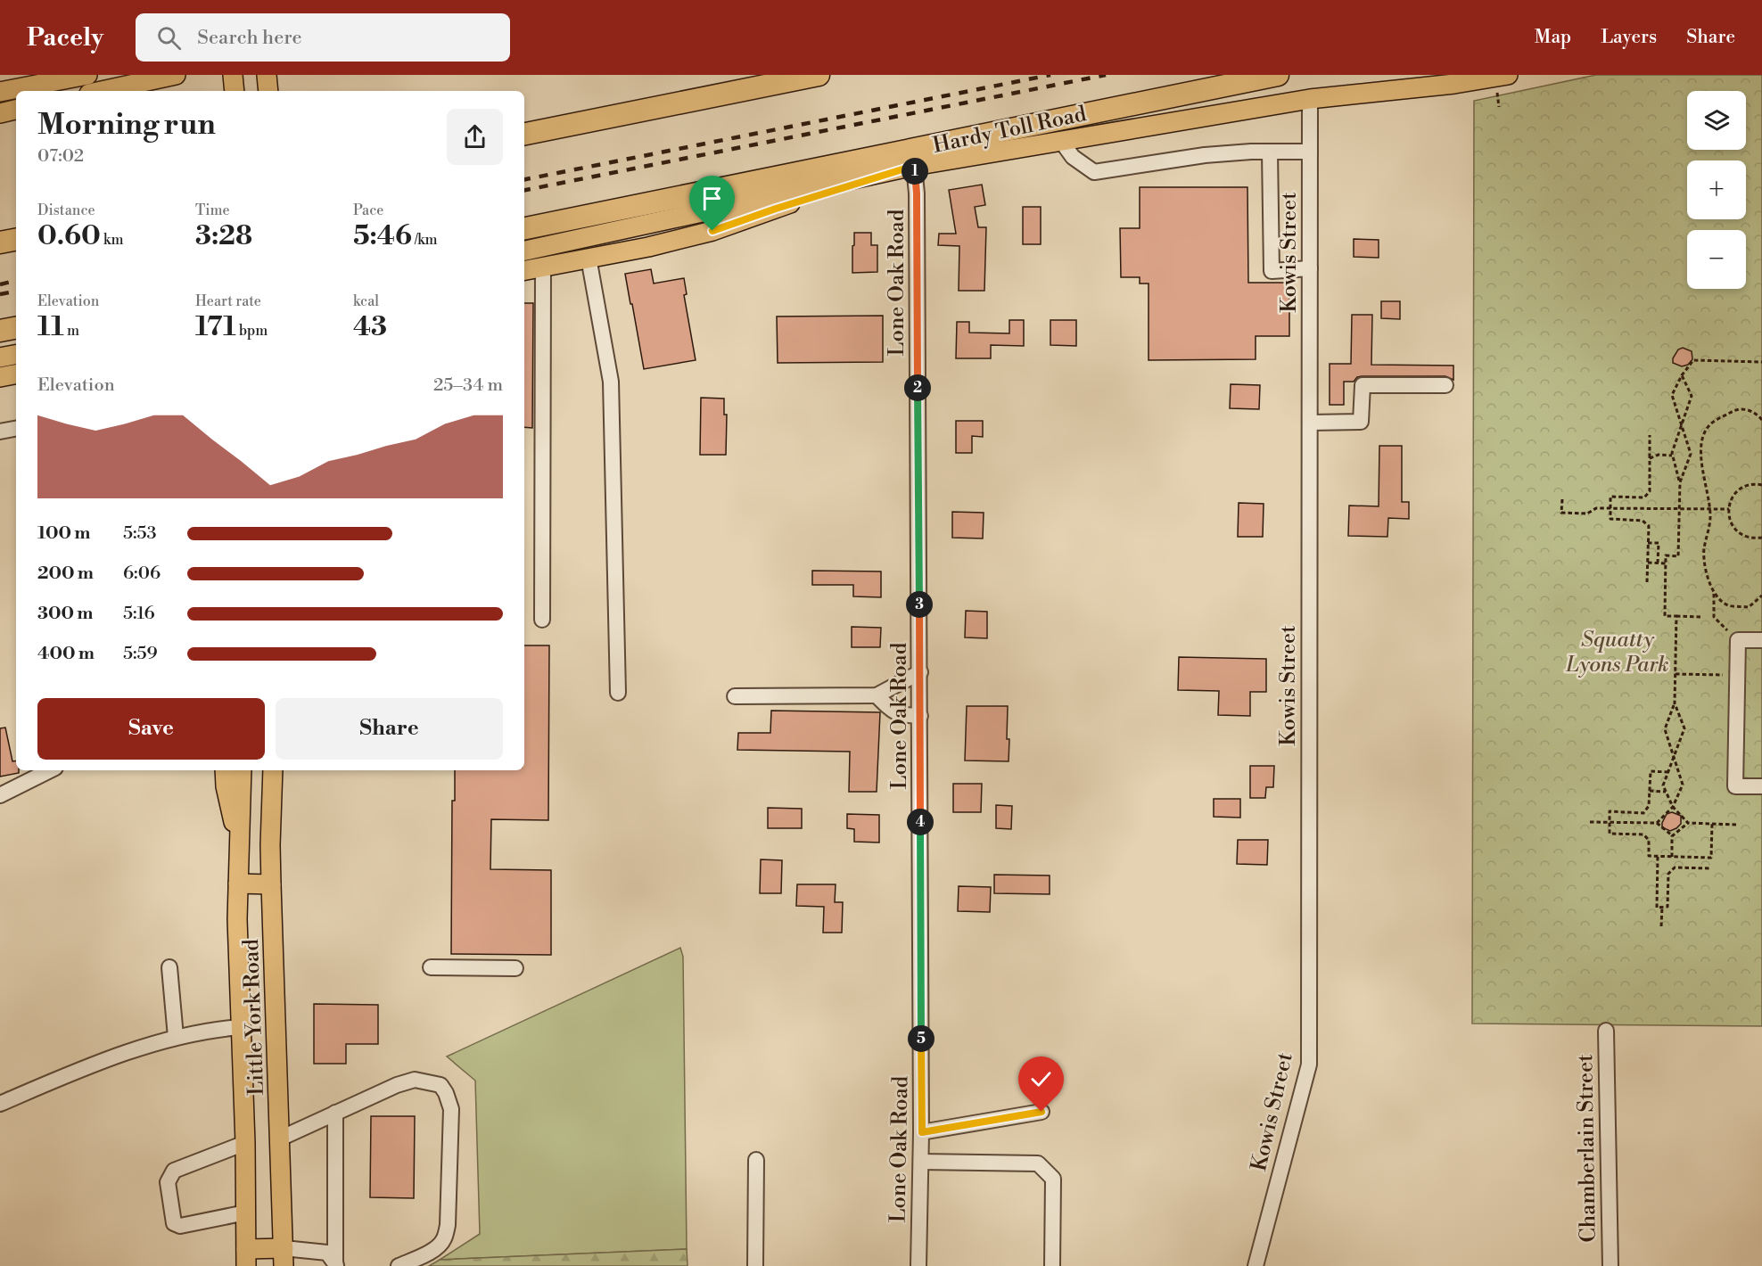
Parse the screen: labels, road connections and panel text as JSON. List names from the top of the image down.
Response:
{
  "streets": {
    "highway": ["Hardy Toll Road"],
    "main road": ["Little York Road"],
    "street": ["Kowis Street", "Lone Oak Road", "Chamberlain Street"]
  },
  "parks": ["Squatty Lyons Park"],
  "page": {
    "header": "Pacely",
    "search": "Search here",
    "nav": ["Map", "Layers", "Share"],
    "map_buttons": ["+", "−"],
    "heading": ["Morning run", "07:02"],
    "pins": [
      "1",
      "2",
      "3",
      "4",
      "5"
    ],
    "stats": [
      ["Distance", "0.60 km"],
      ["Time", "3:28"],
      ["Pace", "5:46 /km"],
      ["Elevation", "11 m"],
      ["Heart rate", "171 bpm"],
      ["kcal", "43"]
    ],
    "chart": ["Elevation", "25–34 m"],
    "list": [
      {
        "name": "100 m",
        "note": "5:53"
      },
      {
        "name": "200 m",
        "note": "6:06"
      },
      {
        "name": "300 m",
        "note": "5:16"
      },
      {
        "name": "400 m",
        "note": "5:59"
      }
    ],
    "buttons": ["Save", "Share"]
  }
}
